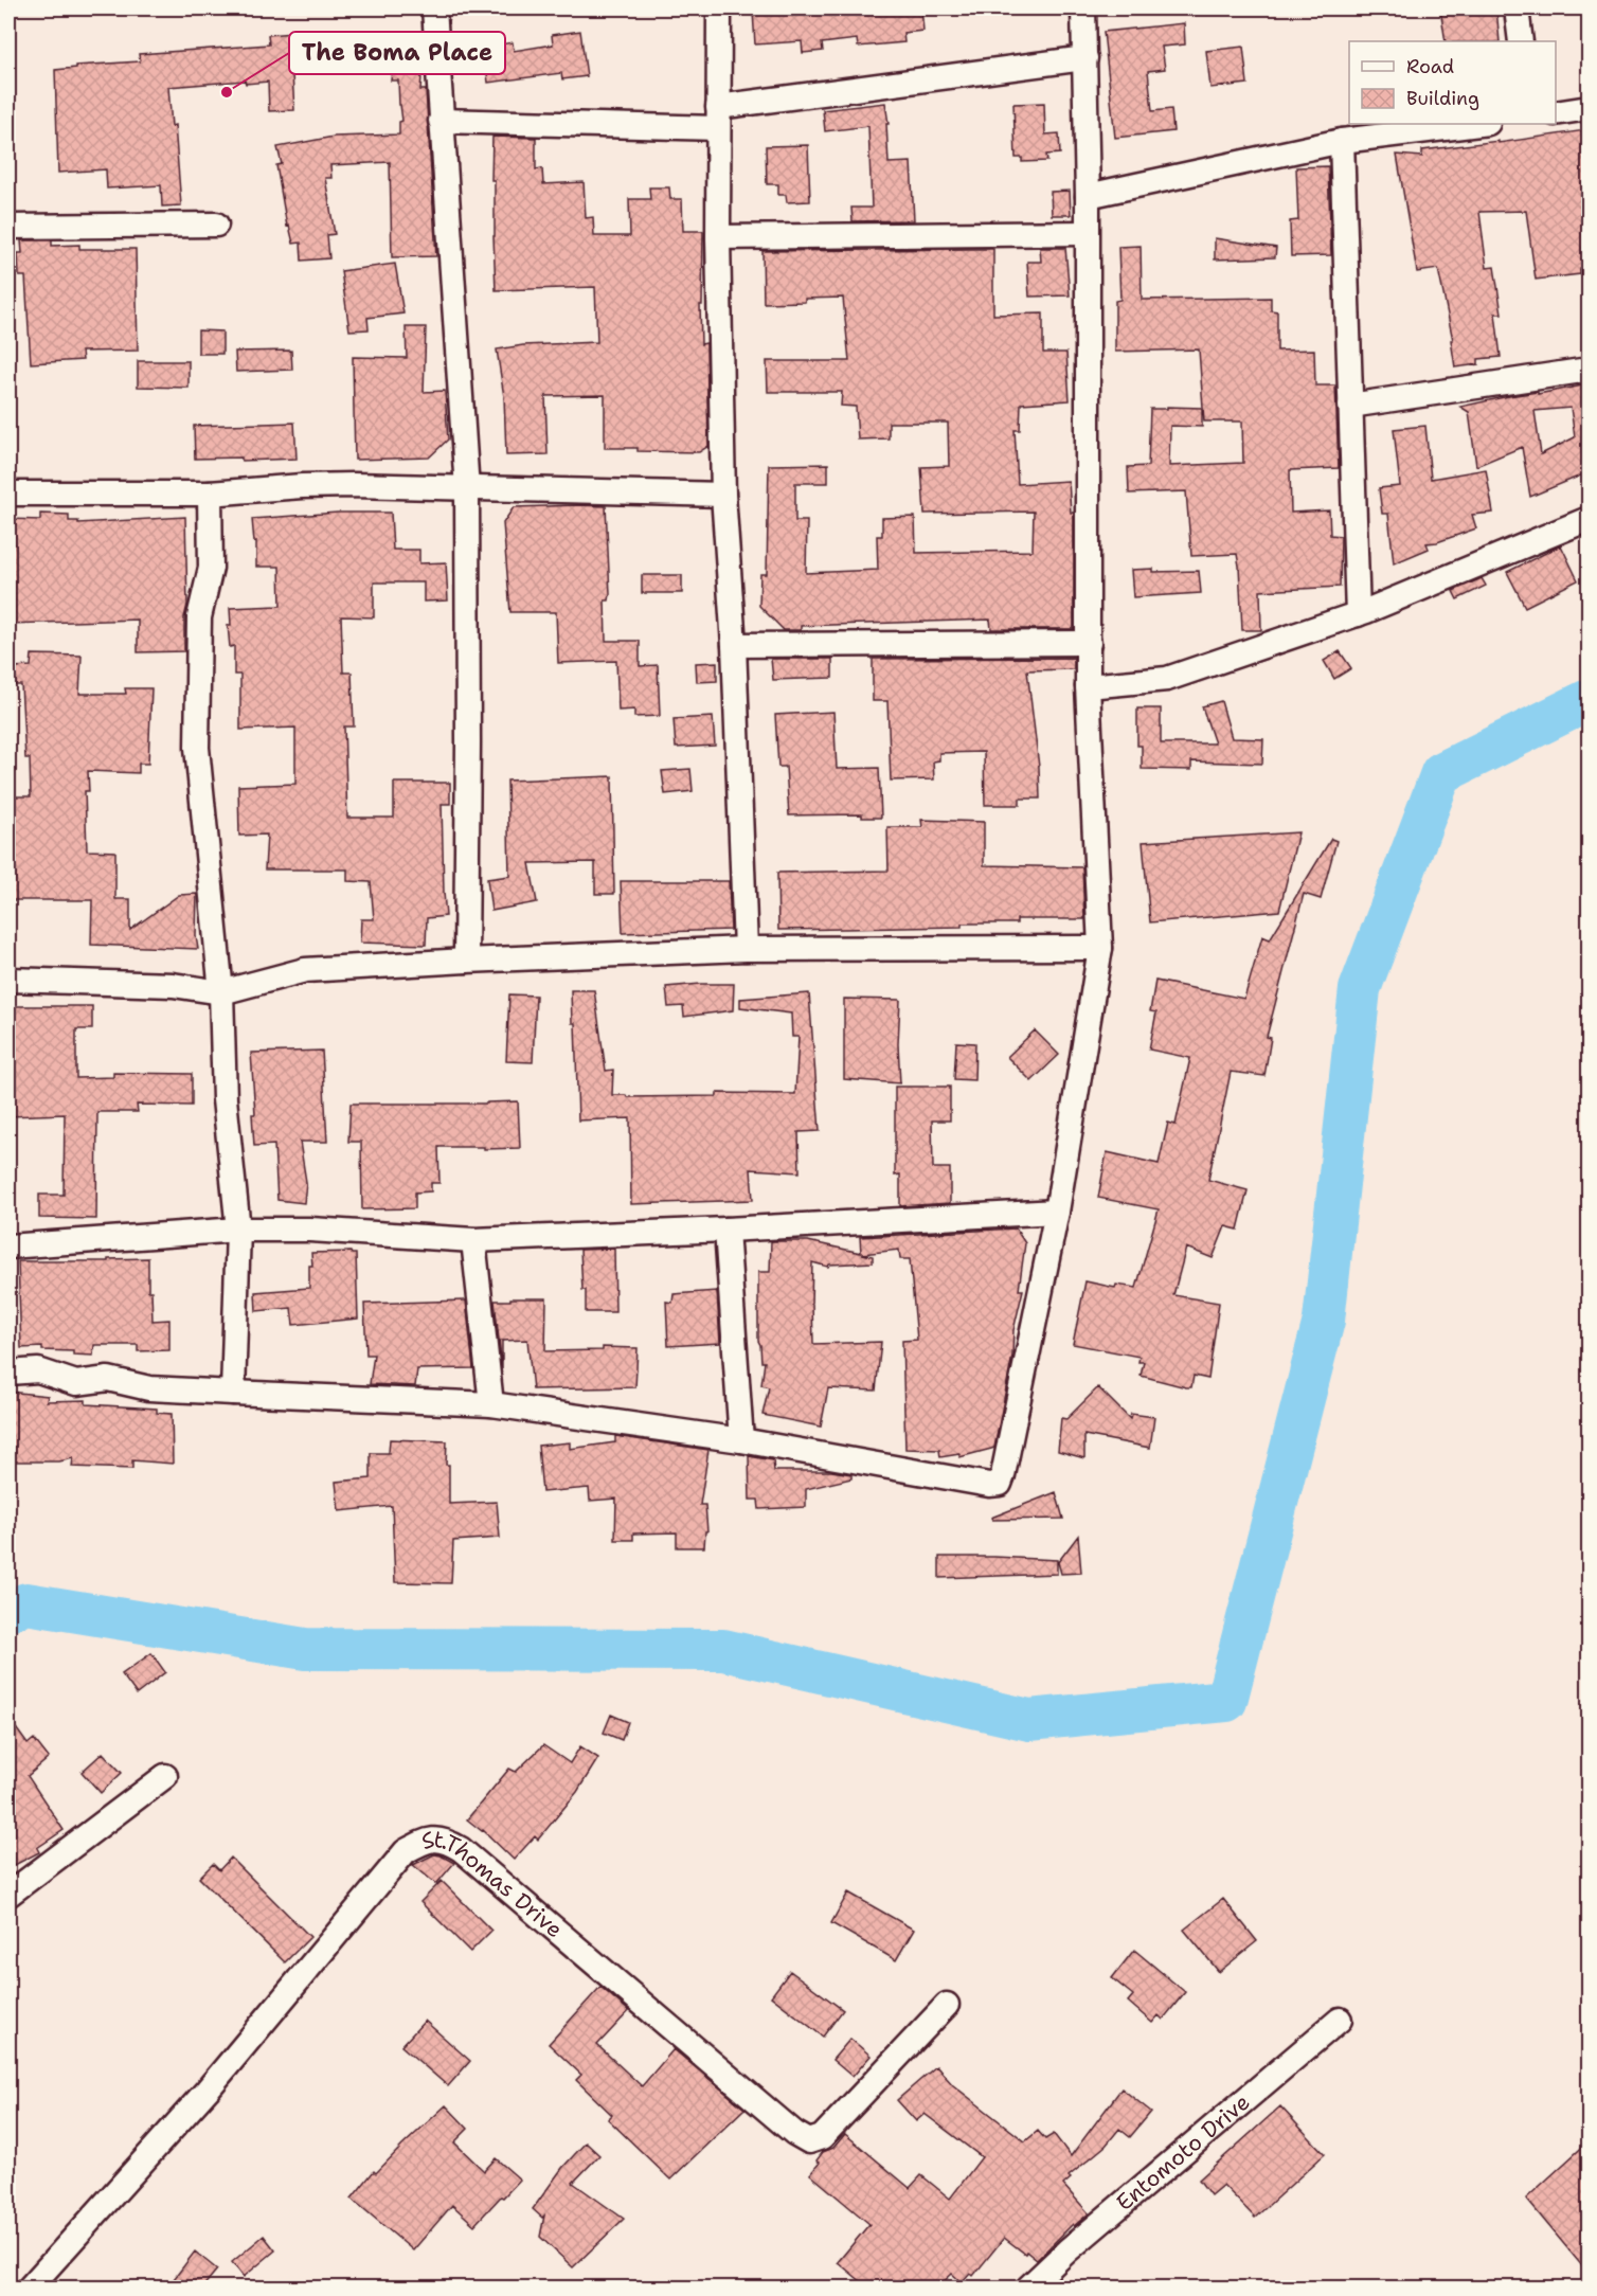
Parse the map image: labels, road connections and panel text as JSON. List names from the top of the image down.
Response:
{
  "streets": {
    "street": ["St.Thomas Drive", "Entomoto Drive"]
  },
  "places": ["The Boma Place"],
  "legend": ["Road", "Building"]
}
